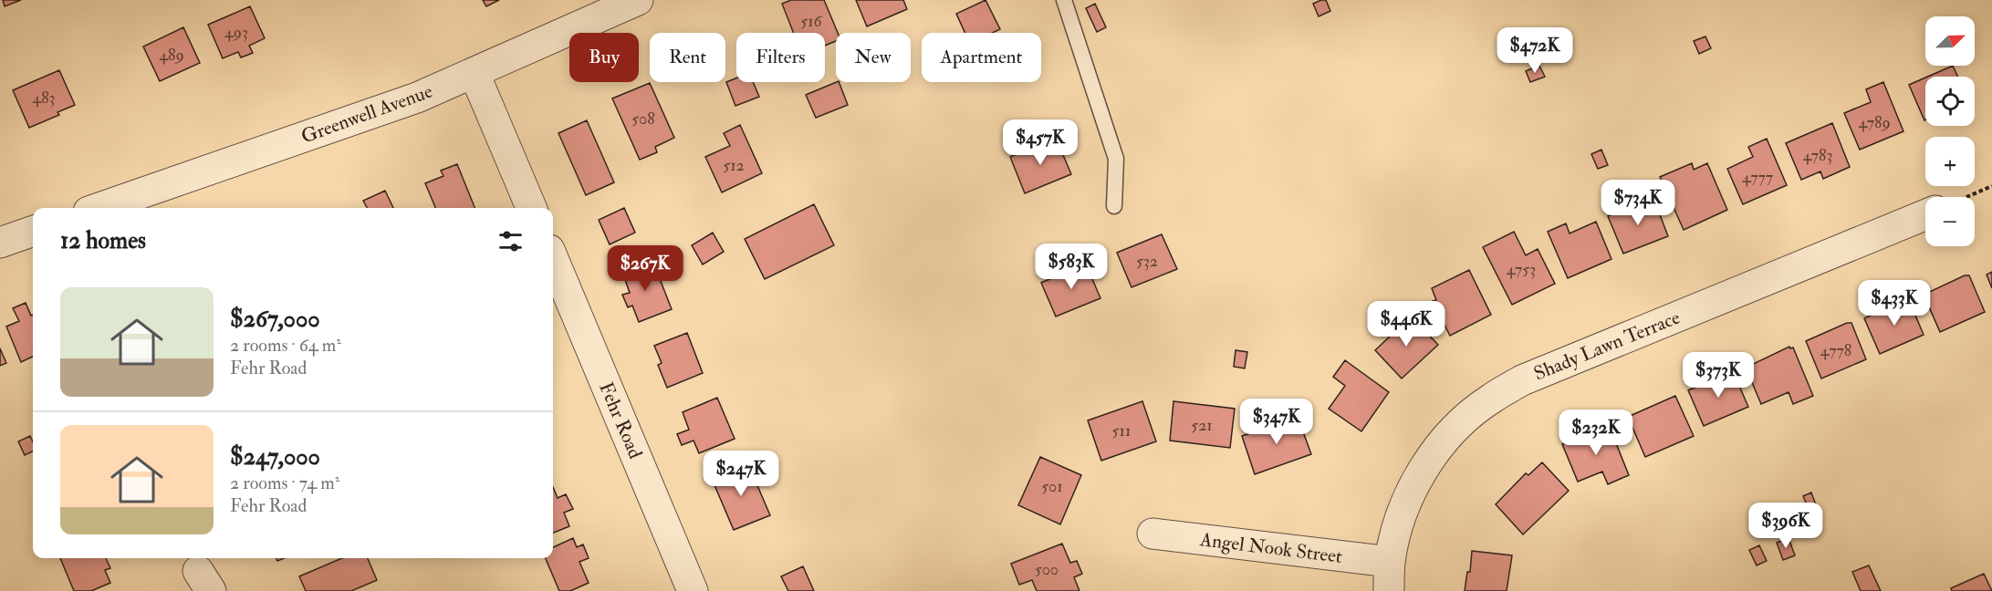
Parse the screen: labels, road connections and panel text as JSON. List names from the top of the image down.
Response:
{
  "streets": {
    "street": [
      "Greenwell Avenue",
      "Shady Lawn Terrace",
      "Fehr Road",
      "Angel Nook Street"
    ]
  },
  "crossings": [
    ["Shady Lawn Terrace", "Angel Nook Street"]
  ],
  "house_numbers": [
    "516",
    "493",
    "489",
    "483",
    "508",
    "4789",
    "4783",
    "512",
    "4777",
    "532",
    "4753",
    "4778",
    "521",
    "511",
    "501",
    "500"
  ],
  "north": "top right",
  "page": {
    "map_buttons": ["+", "−"],
    "price": [
      "$472K",
      "$457K",
      "$734K",
      "$583K",
      "$267K",
      "$433K",
      "$446K",
      "$373K",
      "$347K",
      "$232K",
      "$247K",
      "$396K"
    ],
    "chip": [
      "Buy",
      "Rent",
      "Filters",
      "New",
      "Apartment"
    ],
    "heading": "12 homes",
    "list": [
      {
        "name": "$267,000",
        "note": "2 rooms · 64 m² · Fehr Road"
      },
      {
        "name": "$247,000",
        "note": "2 rooms · 74 m² · Fehr Road"
      }
    ]
  }
}
